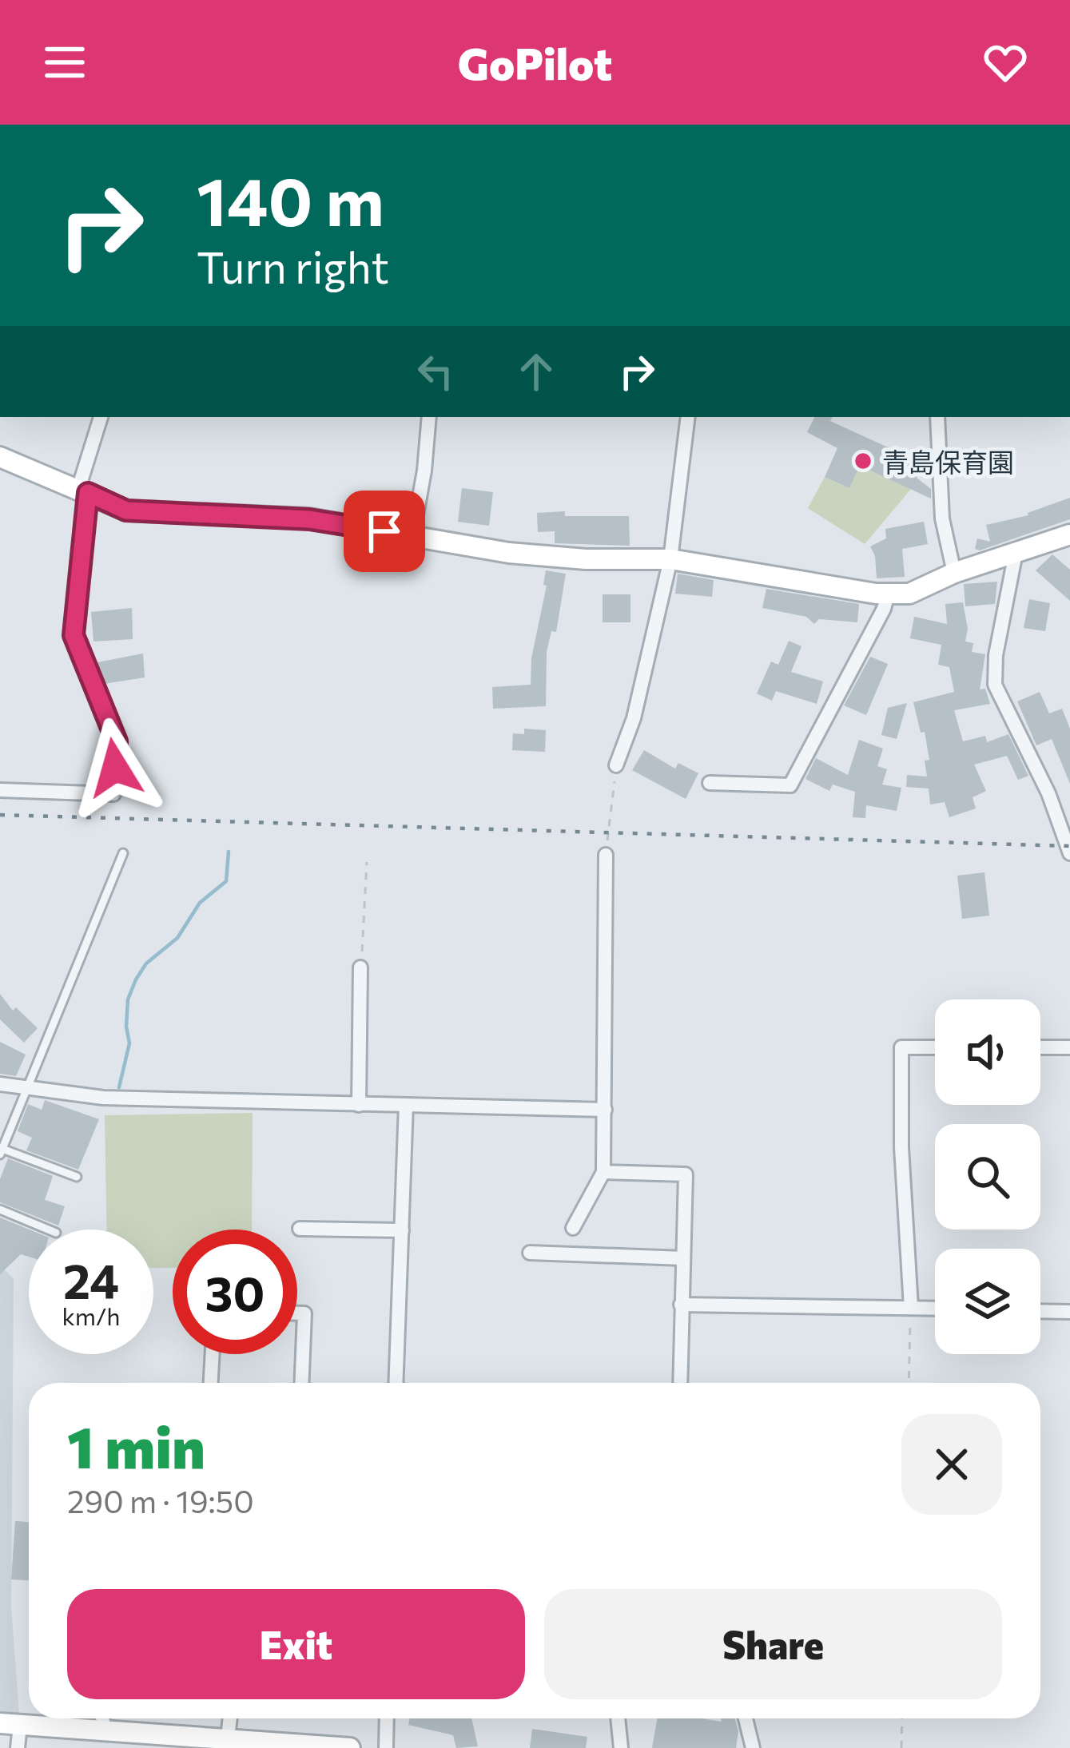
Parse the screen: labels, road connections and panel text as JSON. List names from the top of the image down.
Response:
{
  "places": ["青島保育園"],
  "page": {
    "header": "GoPilot",
    "turn": ["140 m", "Turn right"],
    "speed": "24 km/h",
    "limit": "30",
    "heading": ["1 min", "290 m · 19:50"],
    "buttons": ["Exit", "Share"]
  }
}
